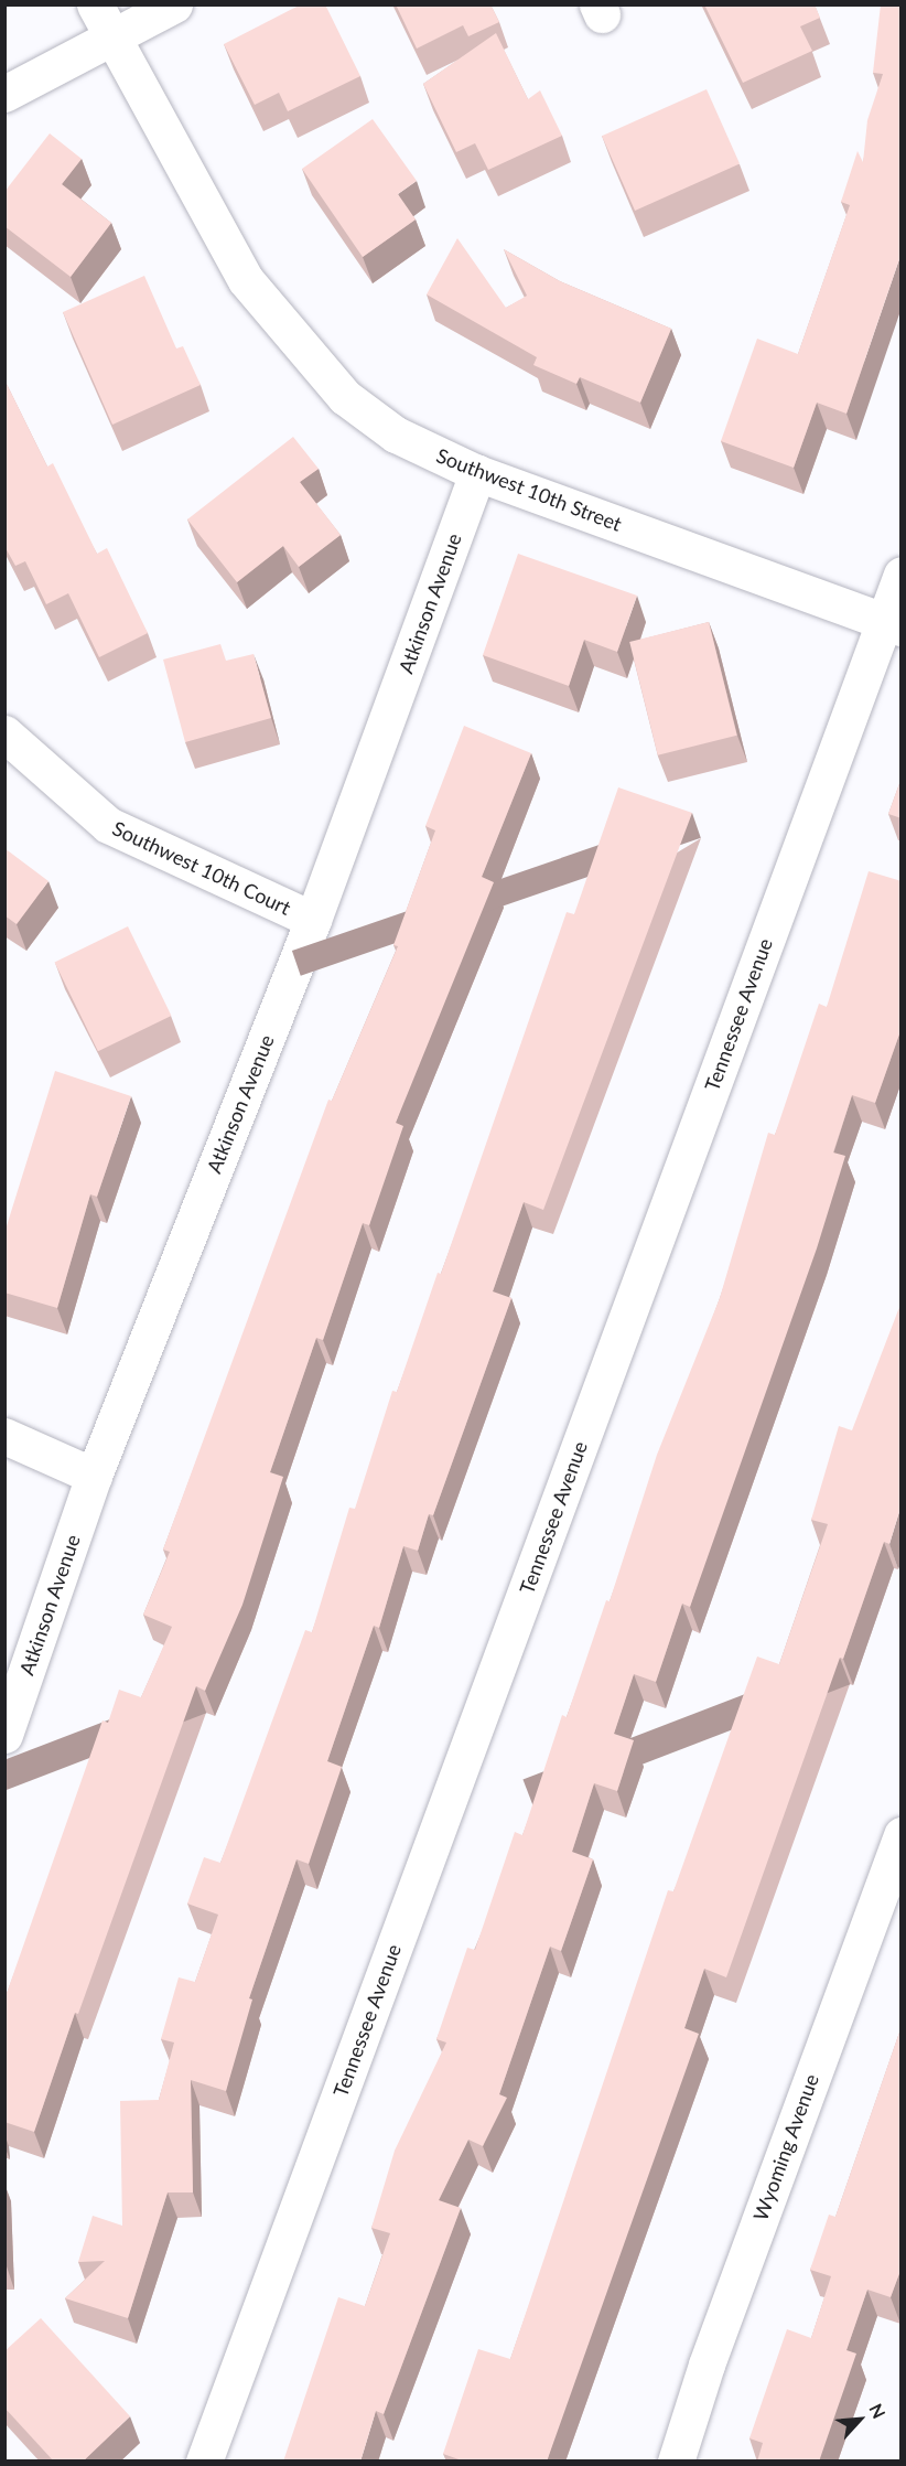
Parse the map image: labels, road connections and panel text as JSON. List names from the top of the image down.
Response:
{
  "streets": {
    "street": [
      "Southwest 10th Street",
      "Atkinson Avenue",
      "Southwest 10th Court",
      "Tennessee Avenue",
      "Wyoming Avenue"
    ]
  },
  "crossings": [
    ["Southwest 10th Street", "Atkinson Avenue"],
    ["Southwest 10th Street", "Tennessee Avenue"],
    ["Atkinson Avenue", "Southwest 10th Court"]
  ],
  "north": "top right"
}
